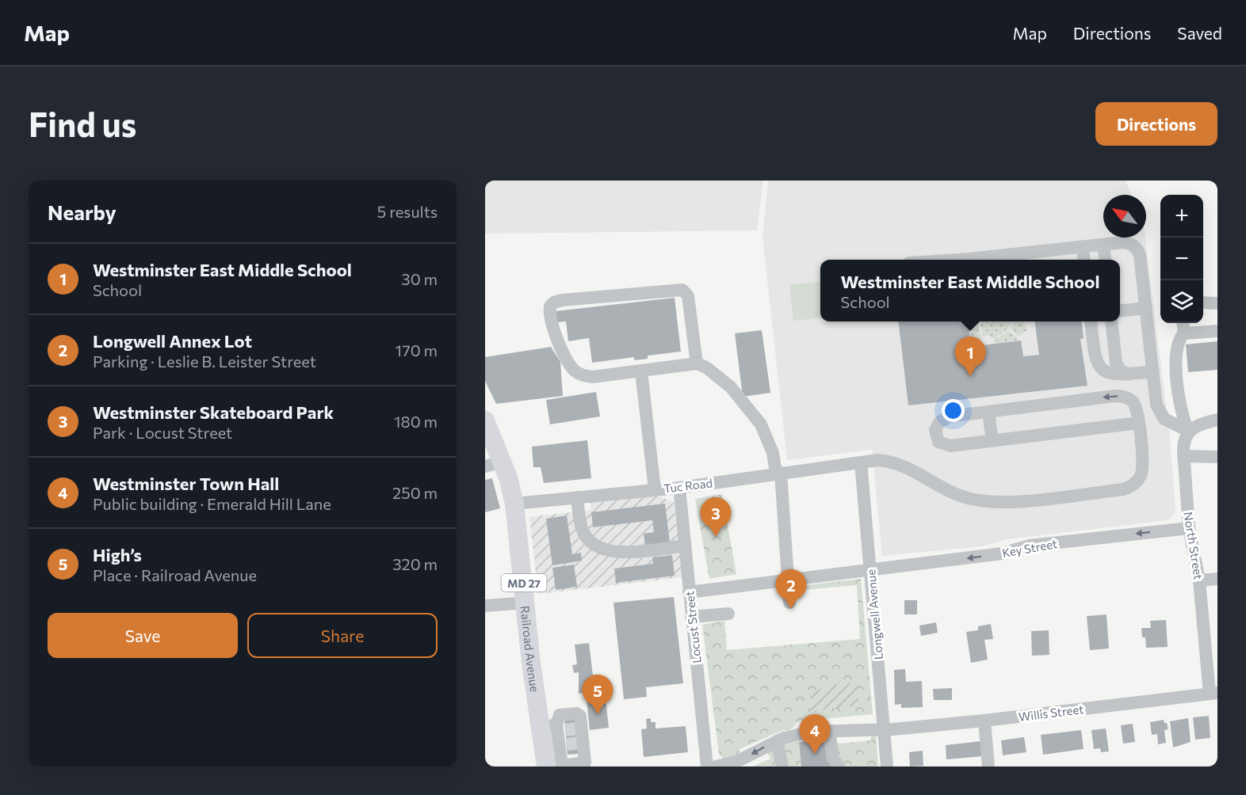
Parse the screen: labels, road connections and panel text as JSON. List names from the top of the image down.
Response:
{
  "streets": {
    "highway": ["MD 27", "Railroad Avenue"],
    "street": [
      "Tuc Road",
      "North Street",
      "Key Street",
      "Longwell Avenue",
      "Locust Street",
      "Willis Street"
    ]
  },
  "crossings": [
    ["Tuc Road", "Longwell Avenue"],
    ["Tuc Road", "Locust Street"],
    ["Tuc Road", "Railroad Avenue"],
    ["North Street", "Key Street"],
    ["North Street", "Willis Street"],
    ["Key Street", "Longwell Avenue"],
    ["Key Street", "Locust Street"],
    ["Longwell Avenue", "Willis Street"]
  ],
  "north": "top left",
  "page": {
    "header": "Map",
    "nav": ["Map", "Directions", "Saved"],
    "buttons": [
      "Directions",
      ["Save", "Share"]
    ],
    "title": "Find us",
    "heading": ["Nearby", "5 results"],
    "map_buttons": ["+", "−"],
    "list": [
      {
        "mark": "1",
        "name": "Westminster East Middle School",
        "note": "School",
        "value": "30 m"
      },
      {
        "mark": "2",
        "name": "Longwell Annex Lot",
        "note": "Parking · Leslie B. Leister Street",
        "value": "170 m"
      },
      {
        "mark": "3",
        "name": "Westminster Skateboard Park",
        "note": "Park · Locust Street",
        "value": "180 m"
      },
      {
        "mark": "4",
        "name": "Westminster Town Hall",
        "note": "Public building · Emerald Hill Lane",
        "value": "250 m"
      },
      {
        "mark": "5",
        "name": "High’s",
        "note": "Place · Railroad Avenue",
        "value": "320 m"
      }
    ],
    "popup": ["Westminster East Middle School", "School"],
    "pins": [
      "1",
      "3",
      "2",
      "5",
      "4"
    ]
  }
}
